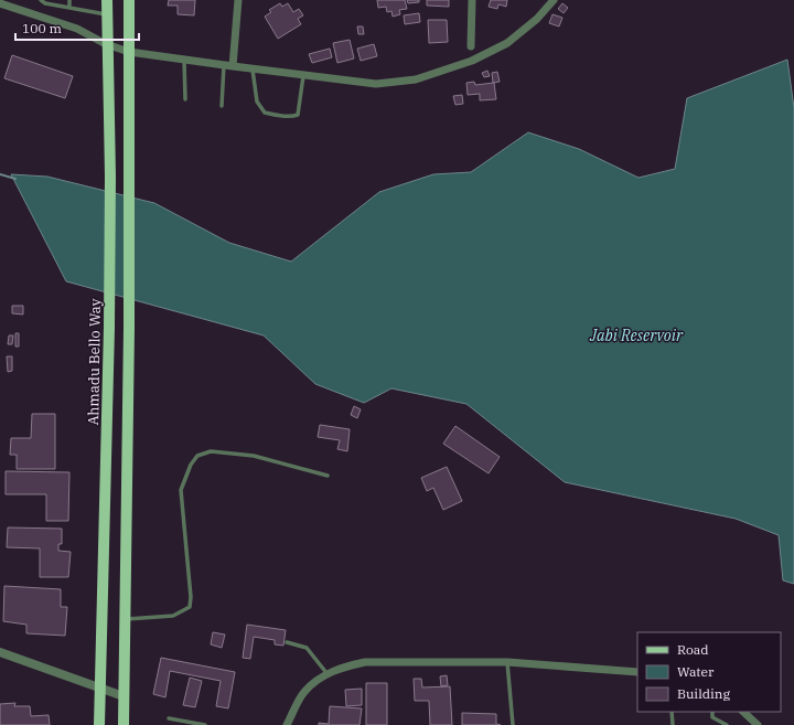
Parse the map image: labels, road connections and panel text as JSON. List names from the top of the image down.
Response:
{
  "streets": {
    "main road": ["Ahmadu Bello Way"]
  },
  "water": ["Jabi Reservoir"],
  "legend": ["Road", "Water", "Building"],
  "scale_bar": "100 m"
}
